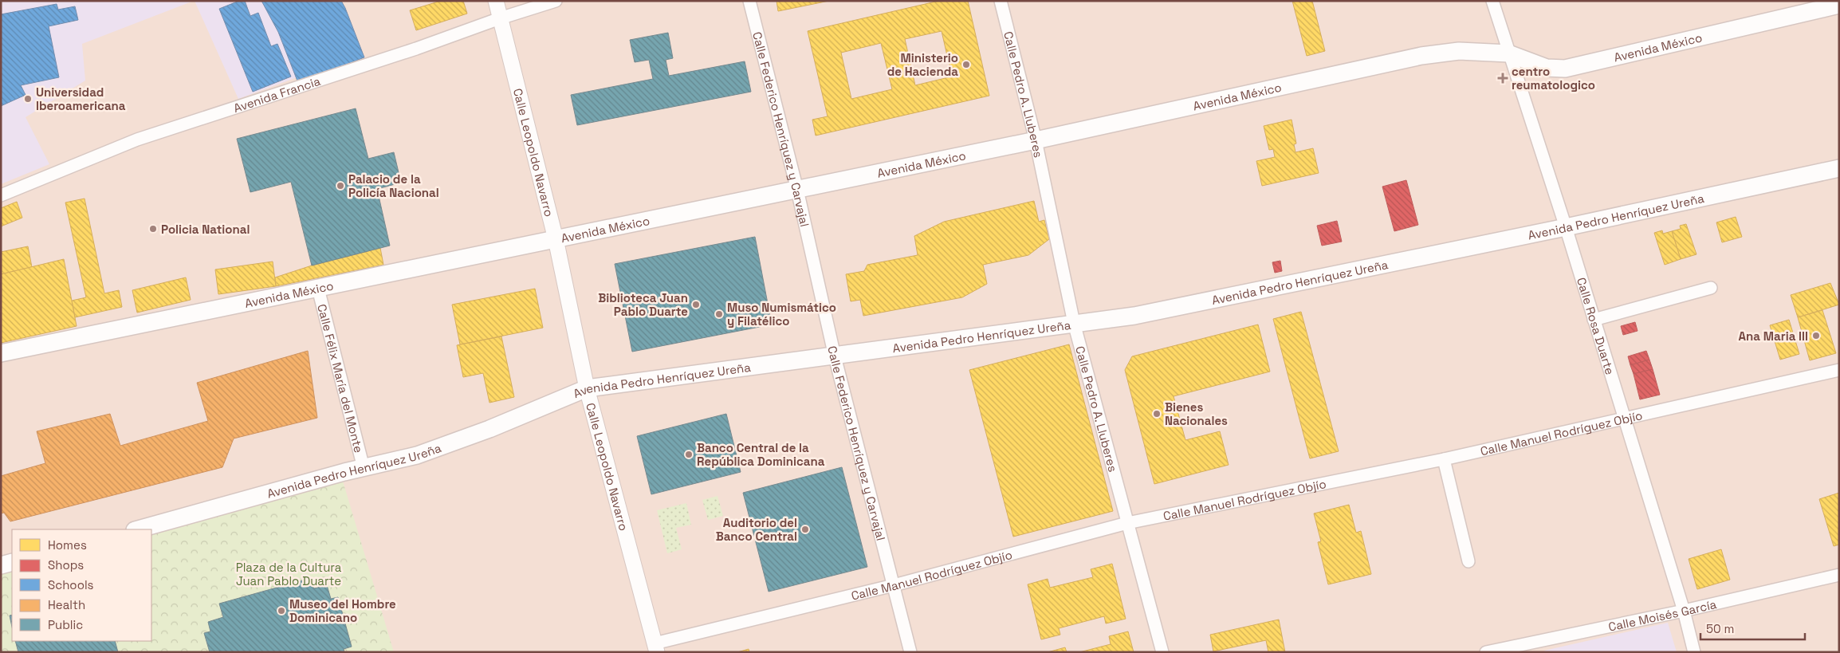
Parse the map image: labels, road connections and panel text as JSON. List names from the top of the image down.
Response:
{
  "streets": {
    "main road": ["Avenida México", "Avenida Pedro Henríquez Ureña"],
    "street": [
      "Avenida Francia",
      "Calle Pedro A. Lluberes",
      "Calle Federico Henríquez y Carvajal",
      "Calle Leopoldo Navarro",
      "Calle Rosa Duarte",
      "Calle Félix María del Monte",
      "Calle Manuel Rodríguez Objío",
      "Calle Moisés García"
    ]
  },
  "crossings": [
    ["Avenida México", "Calle Pedro A. Lluberes"],
    ["Avenida México", "Calle Federico Henríquez y Carvajal"],
    ["Avenida México", "Calle Leopoldo Navarro"],
    ["Avenida México", "Calle Rosa Duarte"],
    ["Avenida México", "Calle Félix María del Monte"],
    ["Avenida Francia", "Calle Leopoldo Navarro"],
    ["Calle Pedro A. Lluberes", "Avenida Pedro Henríquez Ureña"],
    ["Calle Pedro A. Lluberes", "Calle Manuel Rodríguez Objío"],
    ["Calle Federico Henríquez y Carvajal", "Avenida Pedro Henríquez Ureña"],
    ["Calle Federico Henríquez y Carvajal", "Calle Manuel Rodríguez Objío"],
    ["Calle Leopoldo Navarro", "Avenida Pedro Henríquez Ureña"],
    ["Calle Leopoldo Navarro", "Calle Manuel Rodríguez Objío"],
    ["Avenida Pedro Henríquez Ureña", "Calle Rosa Duarte"],
    ["Avenida Pedro Henríquez Ureña", "Calle Félix María del Monte"],
    ["Calle Rosa Duarte", "Calle Manuel Rodríguez Objío"],
    ["Calle Rosa Duarte", "Calle Moisés García"]
  ],
  "parks": ["Plaza de la Cultura Juan Pablo Duarte"],
  "places": {
    "other": [
      "Ministerio de Hacienda",
      "Universidad Iberoamericana",
      "Palacio de la Policía Nacional",
      "Policia National",
      "Biblioteca Juan Pablo Duarte",
      "Muso Numismático y Filatélico",
      "Ana Maria III",
      "Bienes Nacionales",
      "Banco Central de la República Dominicana",
      "Auditorio del Banco Central",
      "Museo del Hombre Dominicano"
    ],
    "health": ["centro reumatologico"]
  },
  "legend": [
    "Homes",
    "Shops",
    "Schools",
    "Health",
    "Public"
  ],
  "scale_bar": "50 m"
}
